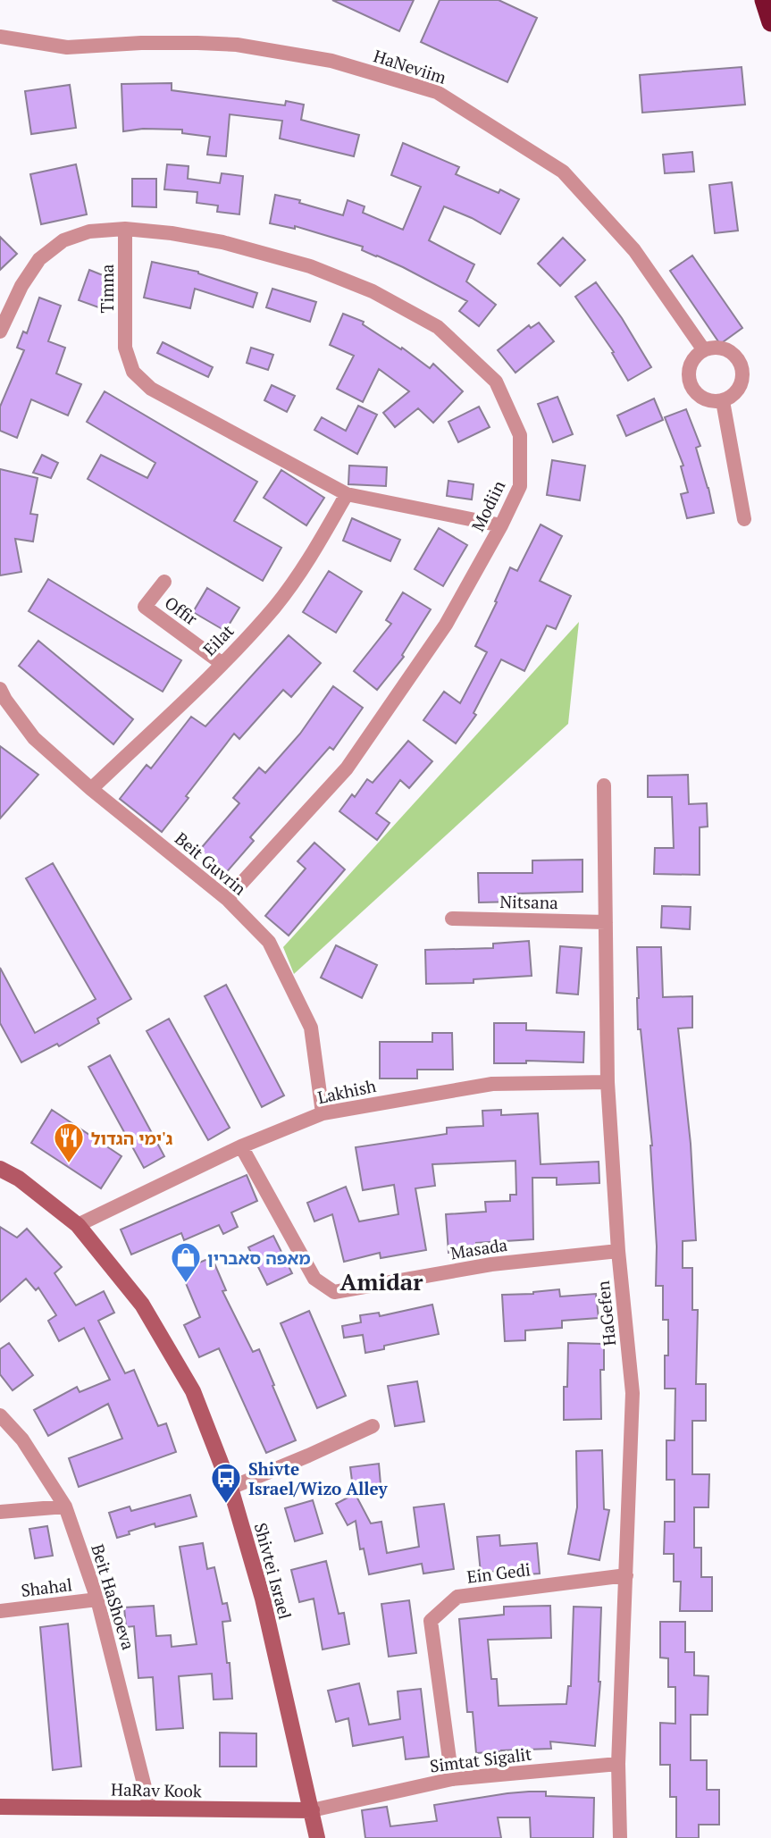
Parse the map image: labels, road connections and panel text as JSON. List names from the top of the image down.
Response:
{
  "streets": {
    "street": [
      "HaNeviim",
      "Timna",
      "Modiin",
      "Offir",
      "Eilat",
      "Beit Guvrin",
      "Nitsana",
      "Lakhish",
      "Masada",
      "HaGefen",
      "Shivtei Israel",
      "Ein Gedi",
      "Shahal",
      "Beit HaShoeva",
      "Simtat Sigalit",
      "HaRav Kook"
    ]
  },
  "crossings": [
    ["Timna", "Modiin"],
    ["Timna", "Eilat"],
    ["Modiin", "Beit Guvrin"],
    ["Offir", "Eilat"],
    ["Eilat", "Beit Guvrin"],
    ["Beit Guvrin", "Lakhish"],
    ["Nitsana", "HaGefen"],
    ["Lakhish", "Masada"],
    ["Lakhish", "HaGefen"],
    ["Lakhish", "Shivtei Israel"],
    ["Masada", "HaGefen"],
    ["HaGefen", "Ein Gedi"],
    ["HaGefen", "Simtat Sigalit"],
    ["Shivtei Israel", "Simtat Sigalit"],
    ["Shivtei Israel", "HaRav Kook"],
    ["Ein Gedi", "Simtat Sigalit"],
    ["Shahal", "Beit HaShoeva"],
    ["Beit HaShoeva", "HaRav Kook"],
    ["Simtat Sigalit", "HaRav Kook"]
  ],
  "districts": ["Amidar"],
  "places": {
    "restaurant": ["ג'ימי הגדול"],
    "shop": ["מאפה סאברין"],
    "bus stop": ["Shivte Israel/Wizo Alley"]
  }
}
